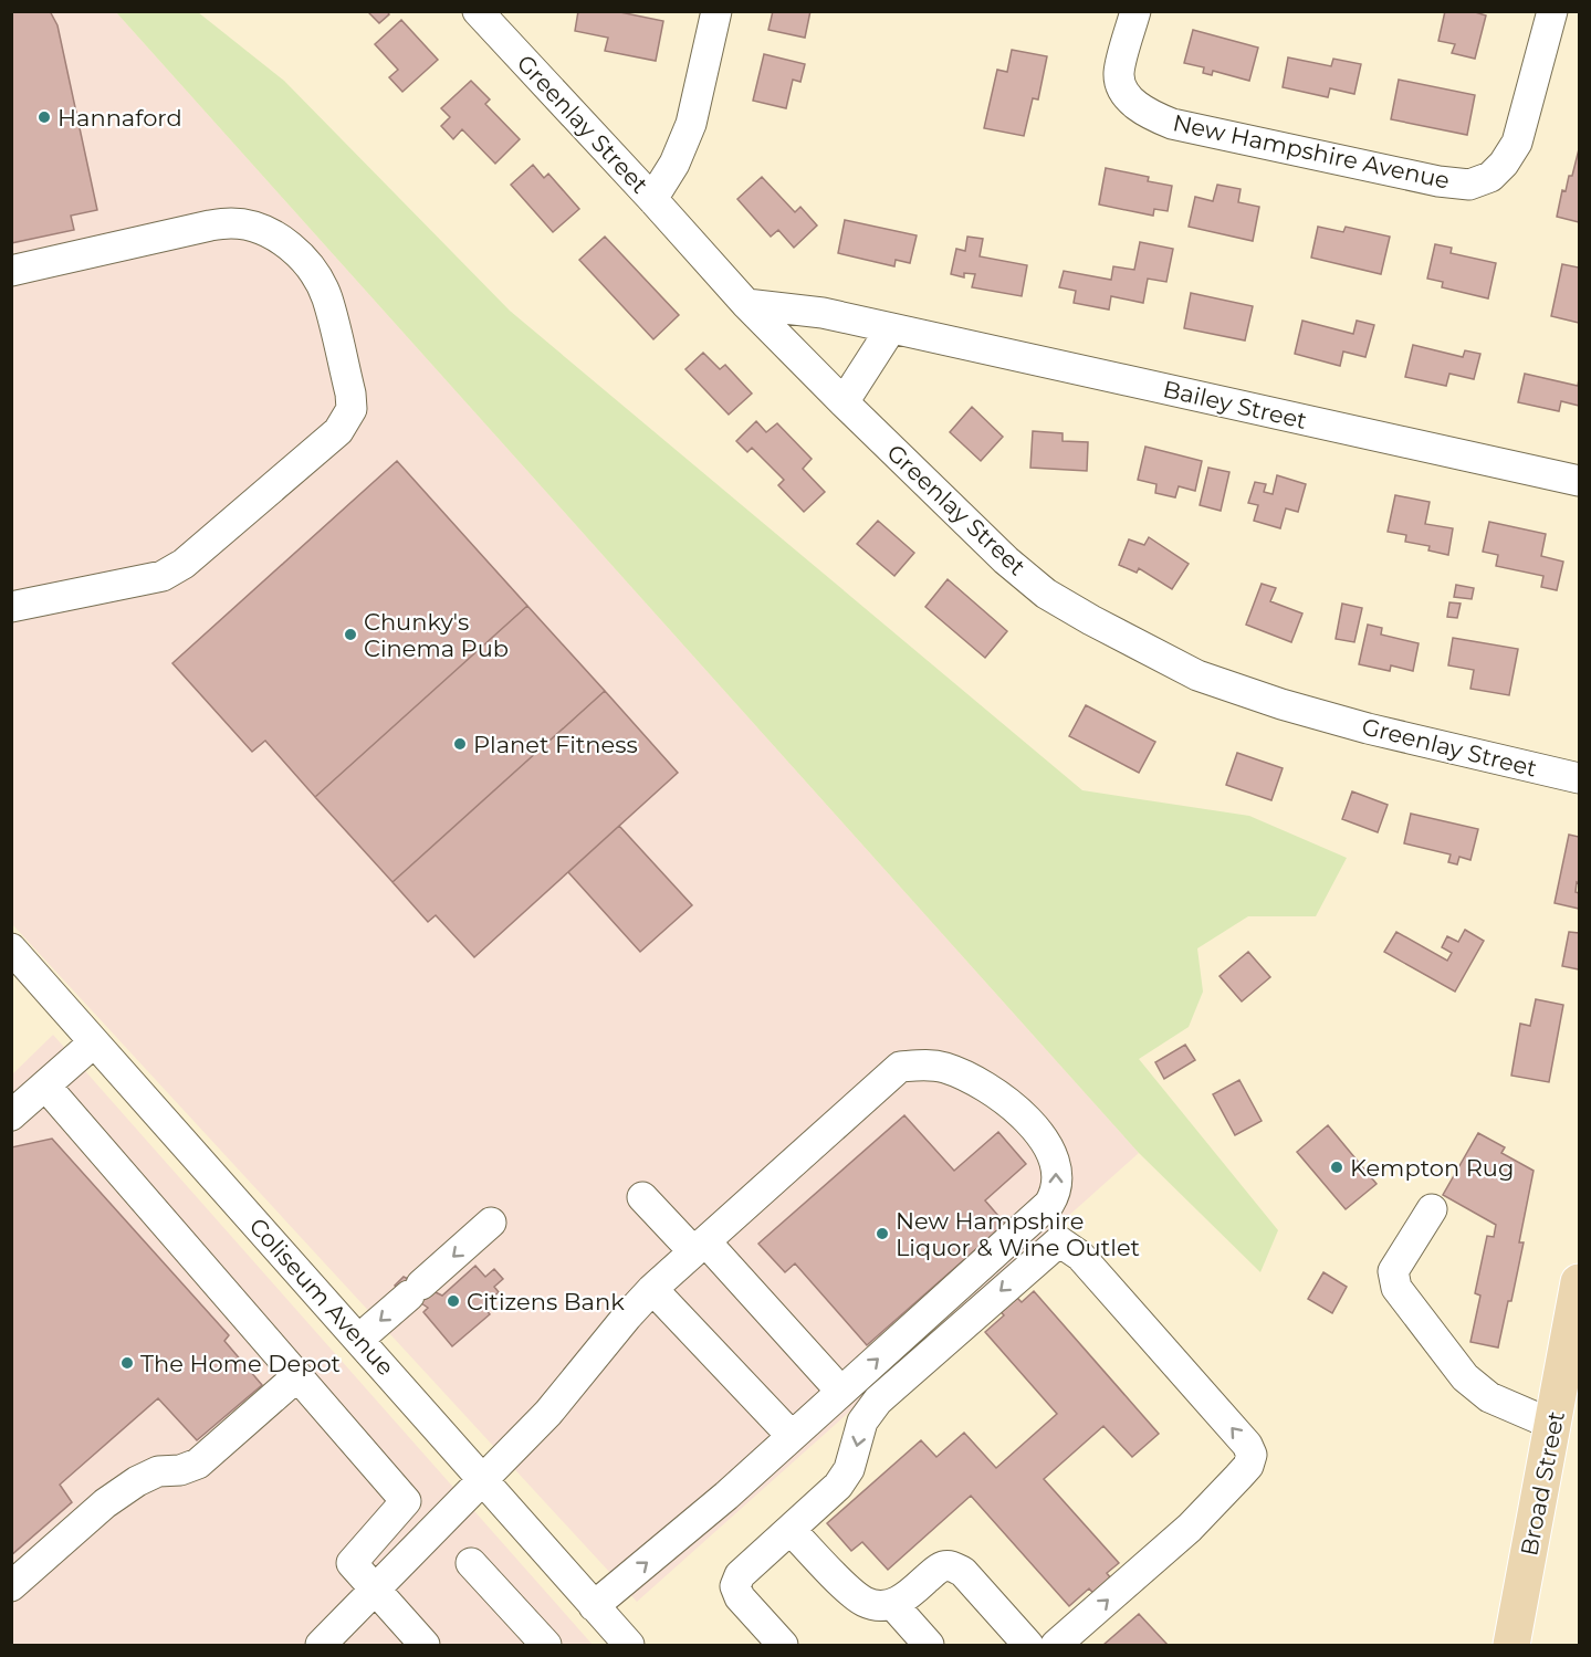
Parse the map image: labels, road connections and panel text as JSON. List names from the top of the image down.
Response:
{
  "streets": {
    "main road": ["Broad Street"],
    "street": [
      "Greenlay Street",
      "New Hampshire Avenue",
      "Bailey Street",
      "Coliseum Avenue"
    ]
  },
  "crossings": [
    ["Greenlay Street", "Bailey Street"]
  ],
  "places": [
    "Hannaford",
    "Chunky's Cinema Pub",
    "Planet Fitness",
    "Kempton Rug",
    "New Hampshire Liquor & Wine Outlet",
    "Citizens Bank",
    "The Home Depot"
  ]
}
